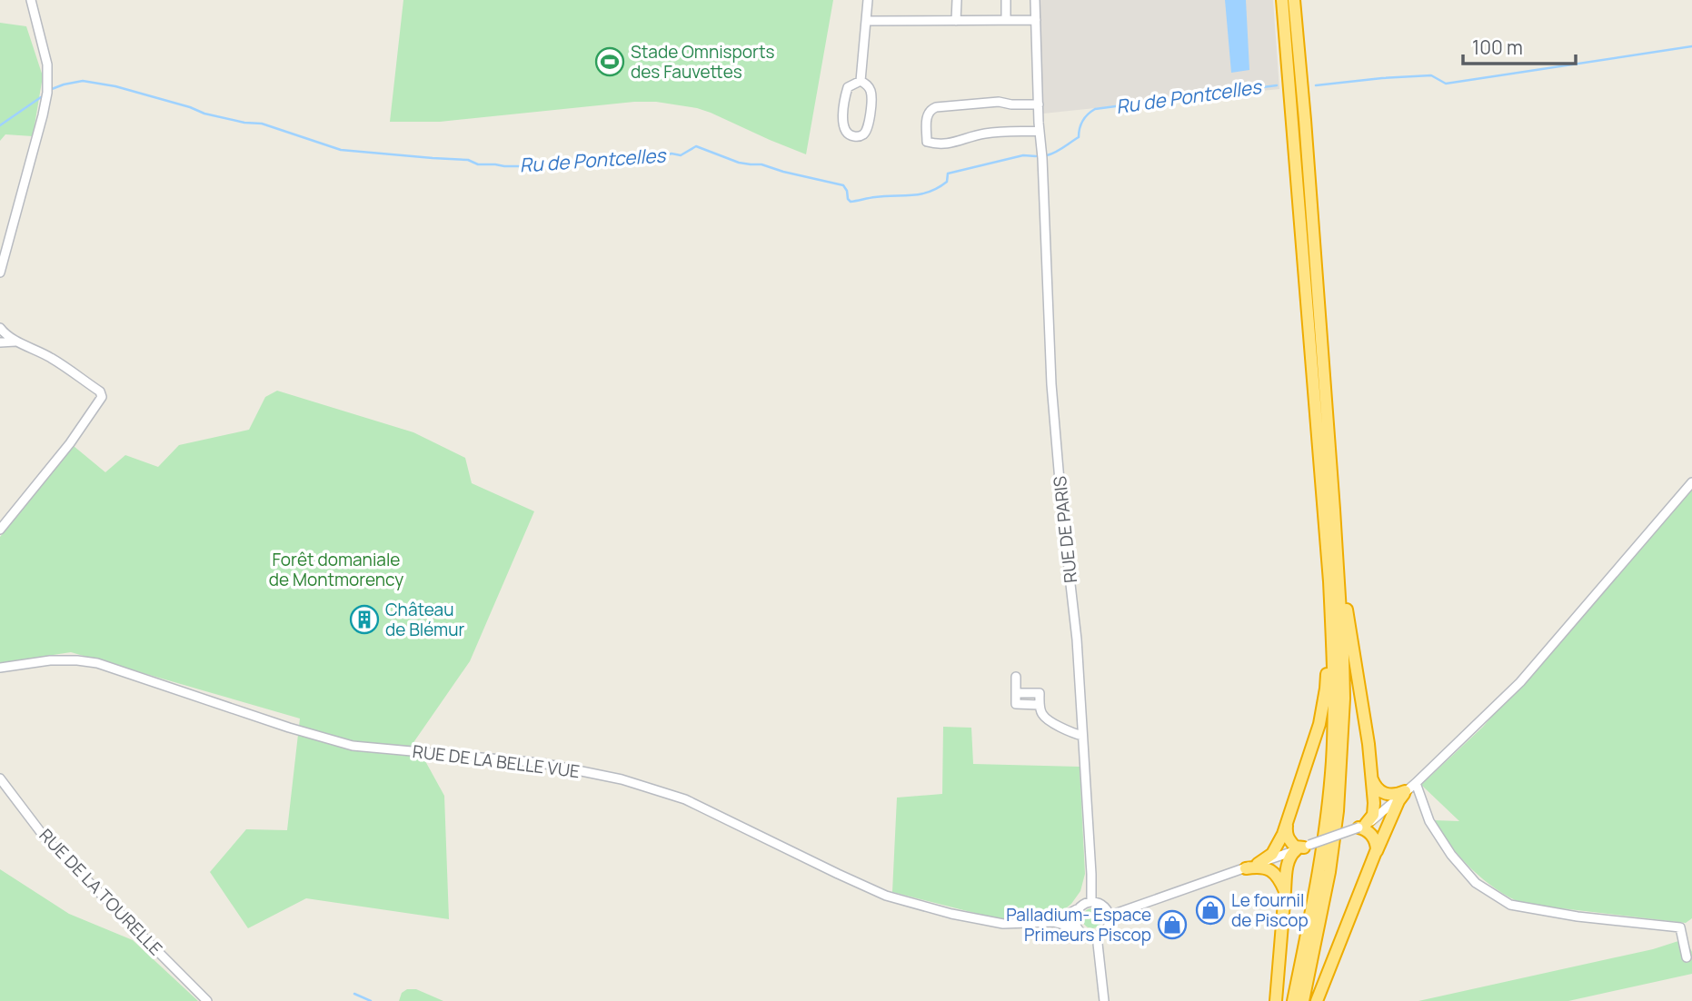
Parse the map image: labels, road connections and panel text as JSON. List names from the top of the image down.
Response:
{
  "streets": {
    "street": ["RUE DE PARIS", "RUE DE LA BELLE VUE", "RUE DE LA TOURELLE"]
  },
  "crossings": [
    ["RUE DE PARIS", "RUE DE LA BELLE VUE"]
  ],
  "water": ["Ru de Pontcelles"],
  "parks": ["Forêt domaniale de Montmorency"],
  "places": {
    "sports": ["Stade Omnisports des Fauvettes"],
    "building": ["Château de Blémur"],
    "shop": ["Le fournil de Piscop", "Palladium- Espace Primeurs Piscop"]
  },
  "scale_bar": "100 m"
}
